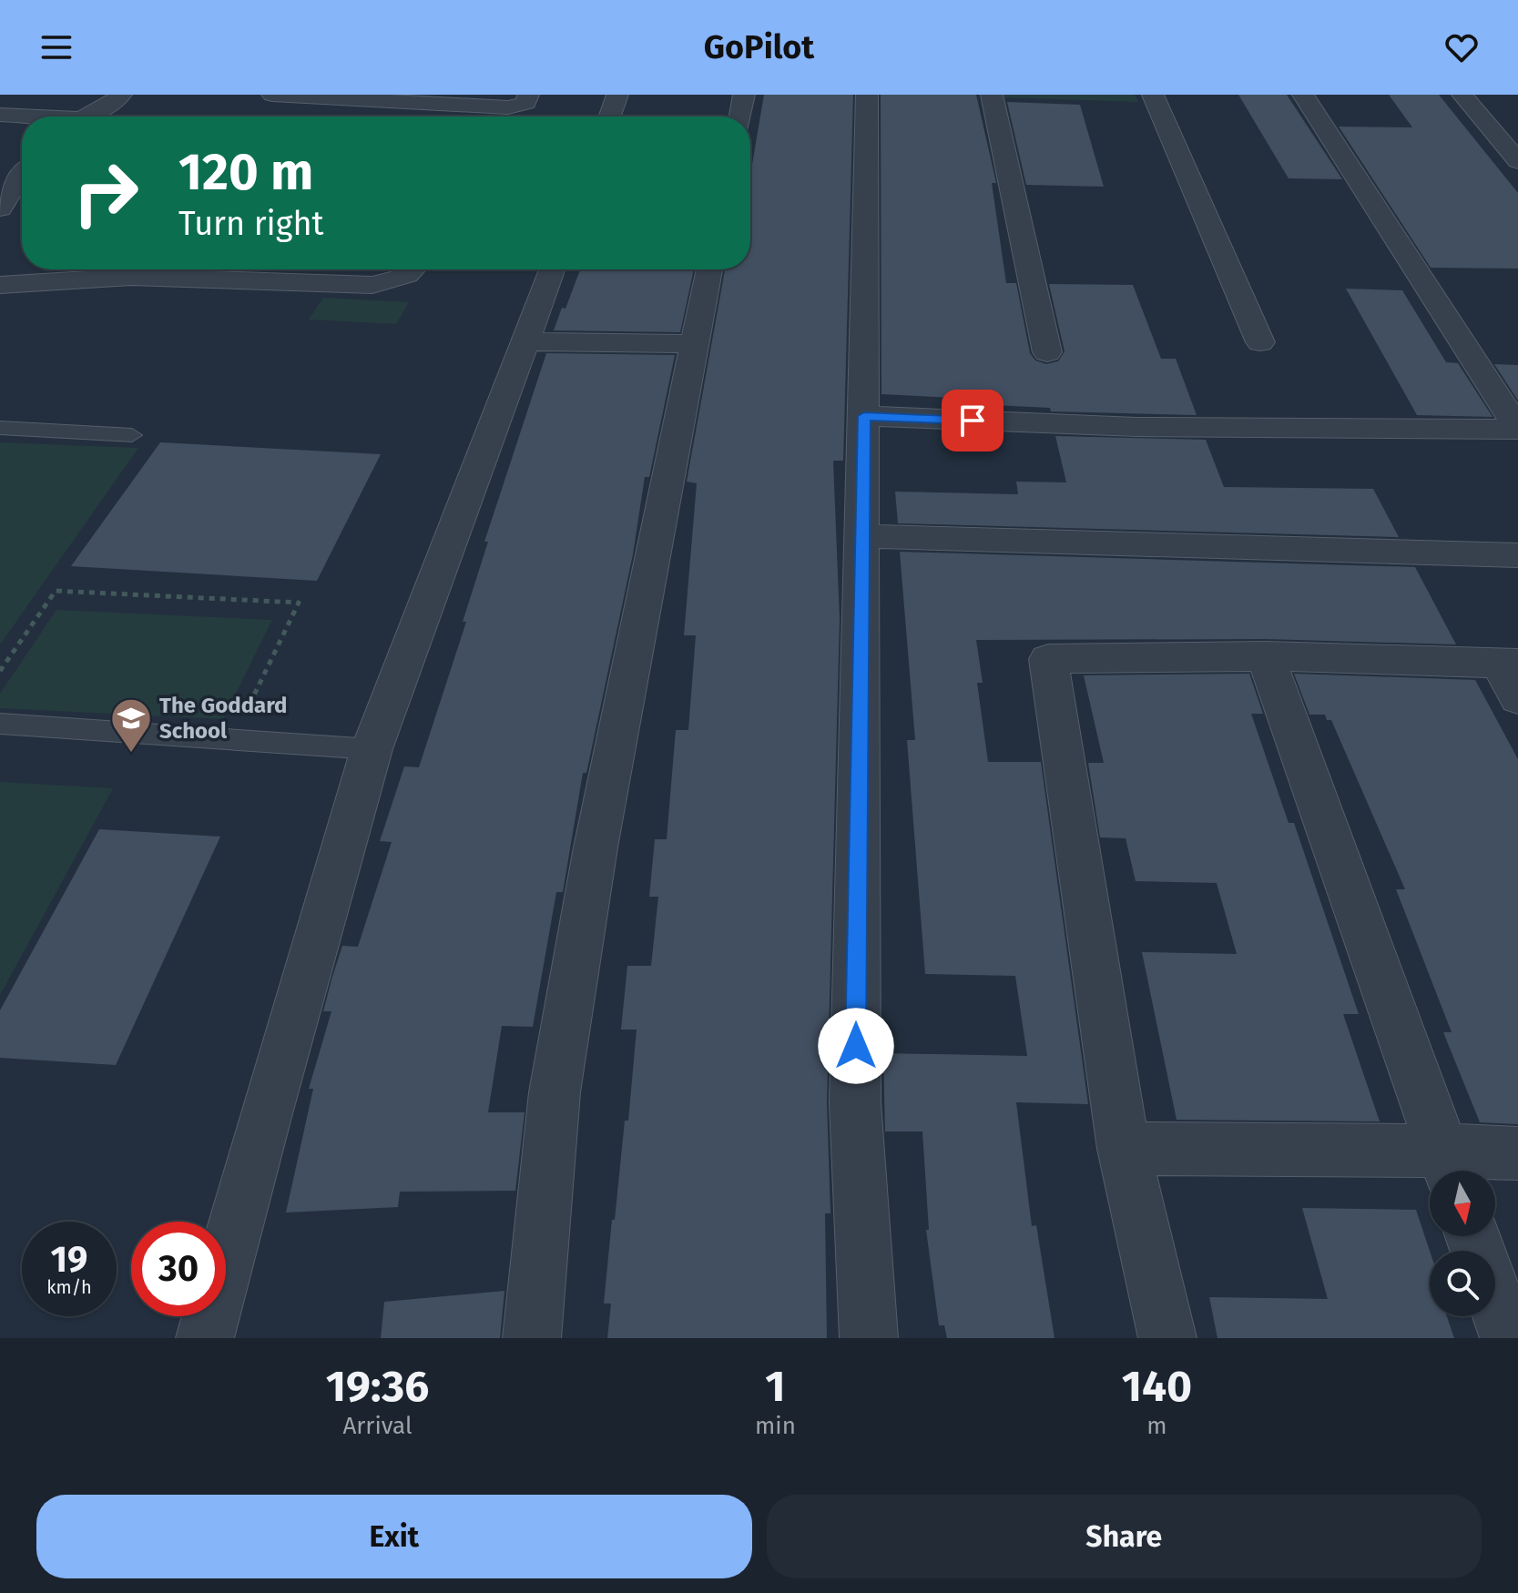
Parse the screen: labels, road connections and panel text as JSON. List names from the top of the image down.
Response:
{
  "places": {
    "school or university": ["The Goddard School"]
  },
  "north": "bottom",
  "page": {
    "header": "GoPilot",
    "turn": ["120 m", "Turn right"],
    "speed": "19 km/h",
    "limit": "30",
    "eta": [
      "19:36",
      "Arrival",
      "1",
      "min",
      "140",
      "m"
    ],
    "buttons": ["Exit", "Share"]
  }
}
